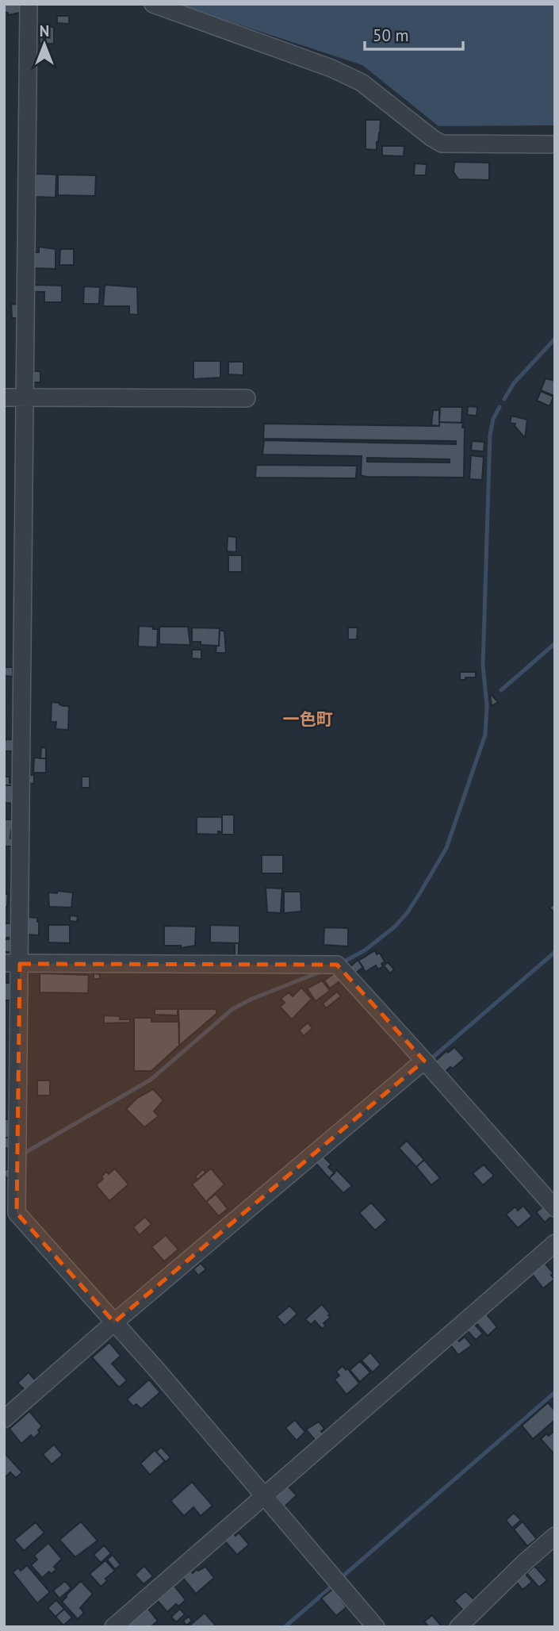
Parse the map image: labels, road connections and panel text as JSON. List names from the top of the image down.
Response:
{
  "districts": ["一色町"],
  "scale_bar": "50 m",
  "north": "top"
}
